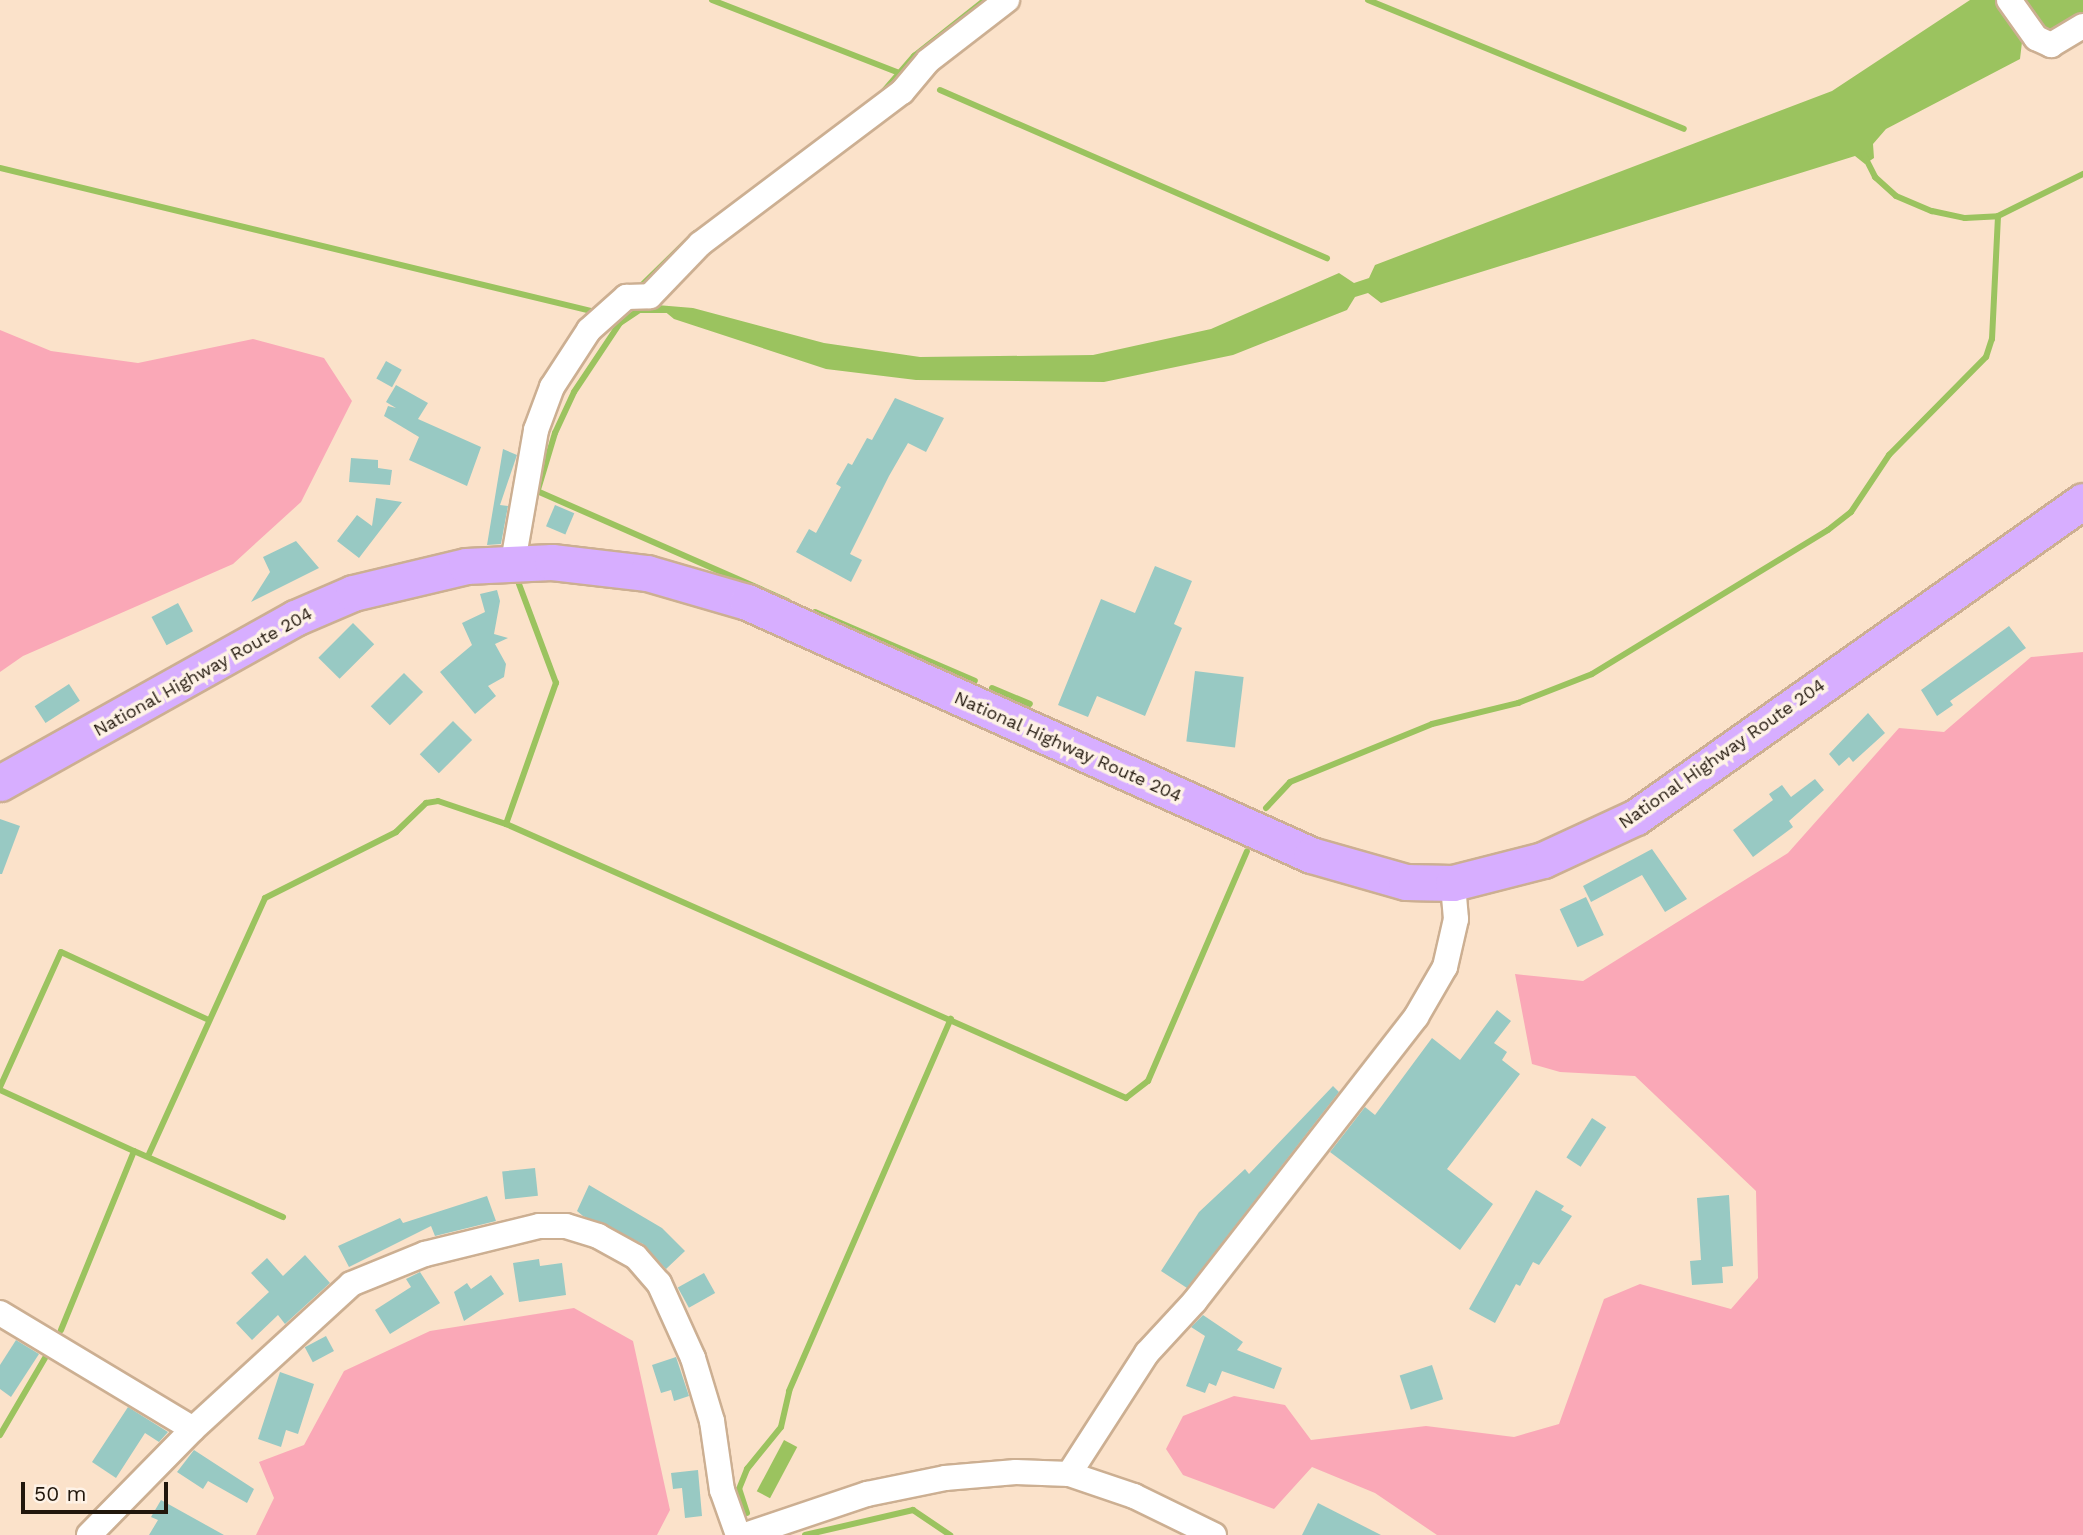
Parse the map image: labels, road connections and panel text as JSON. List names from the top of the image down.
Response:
{
  "streets": {
    "highway": ["National Highway Route 204"]
  },
  "scale_bar": "50 m"
}
